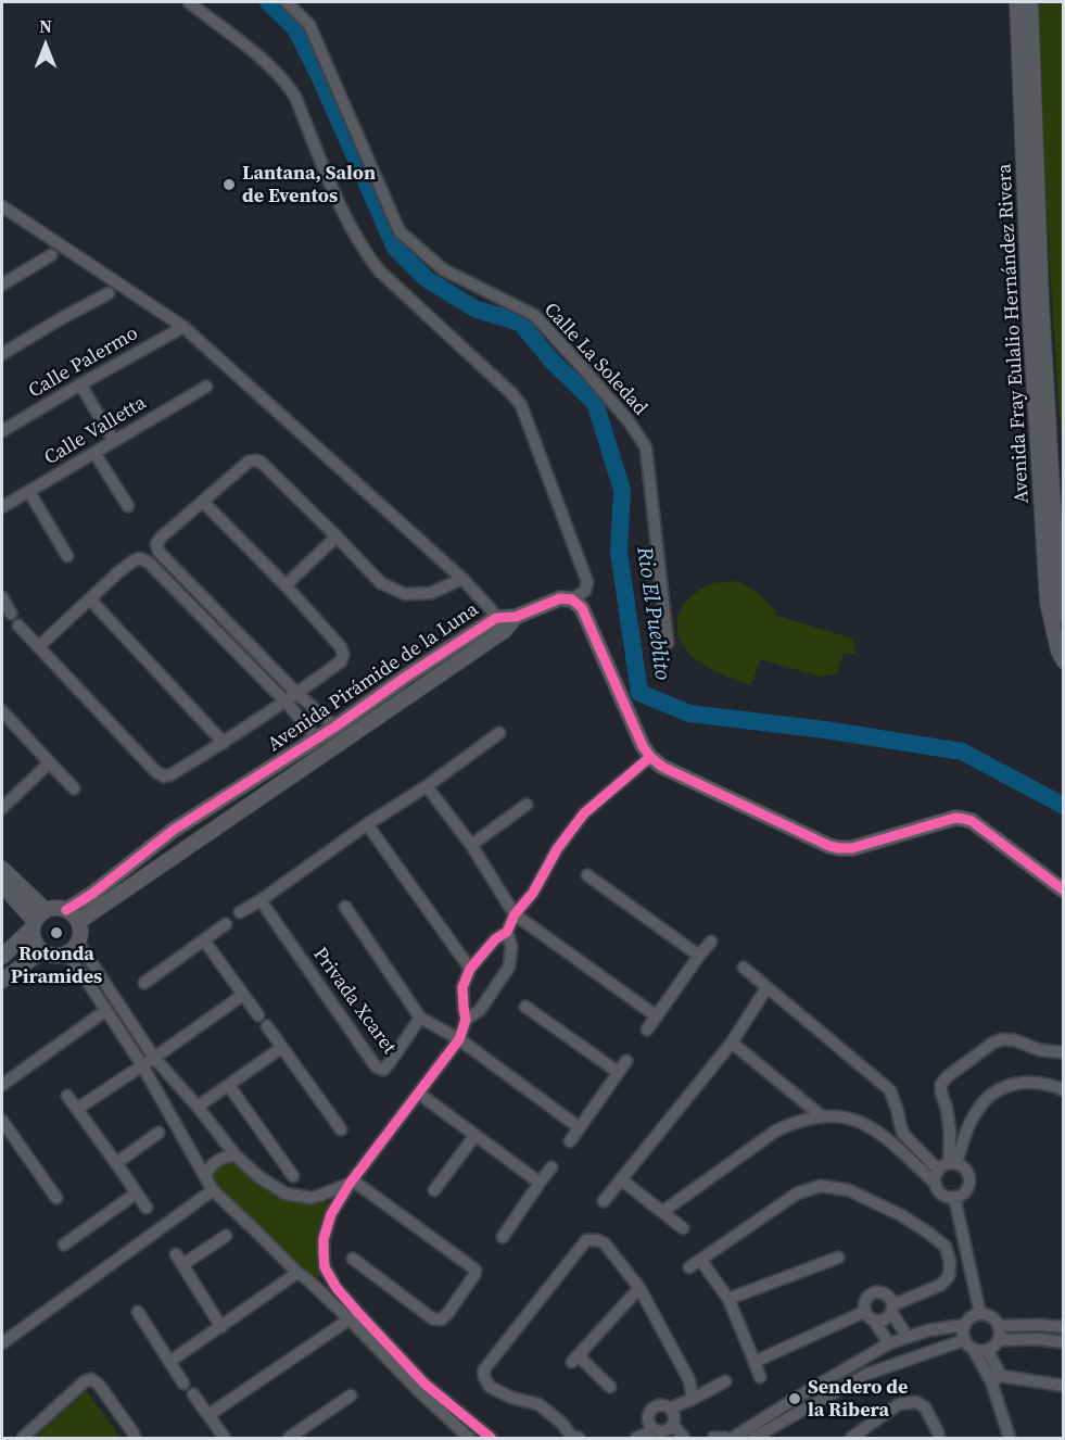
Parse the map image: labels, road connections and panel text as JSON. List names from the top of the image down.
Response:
{
  "streets": {
    "street": [
      "Avenida Fray Eulalio Hernández Rivera",
      "Calle La Soledad",
      "Calle Palermo",
      "Calle Valletta",
      "Avenida Pirámide de la Luna",
      "Privada Xcaret"
    ]
  },
  "water": ["Rio El Pueblito"],
  "places": ["Lantana, Salon de Eventos", "Rotonda Piramides", "Sendero de la Ribera"],
  "north": "top"
}
